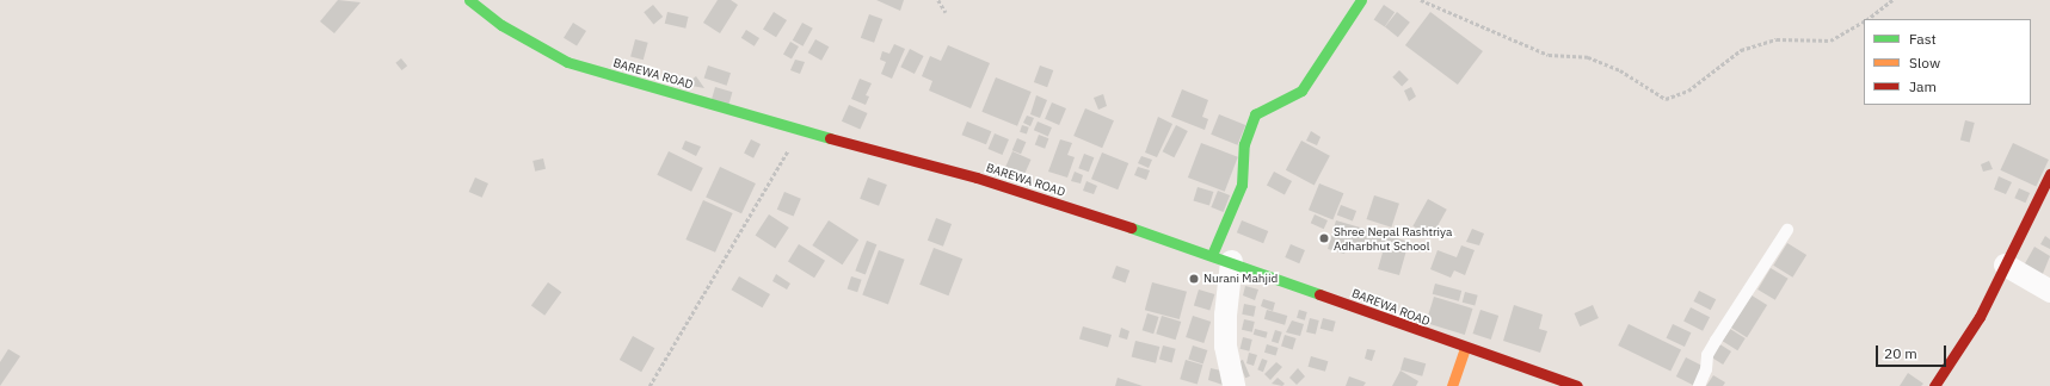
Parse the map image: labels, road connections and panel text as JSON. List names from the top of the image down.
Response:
{
  "streets": {
    "main road": ["BAREWA ROAD"]
  },
  "places": ["Shree Nepal Rashtriya Adharbhut School", "Nurani Mahjid"],
  "legend": ["Fast", "Slow", "Jam"],
  "scale_bar": "20 m"
}
